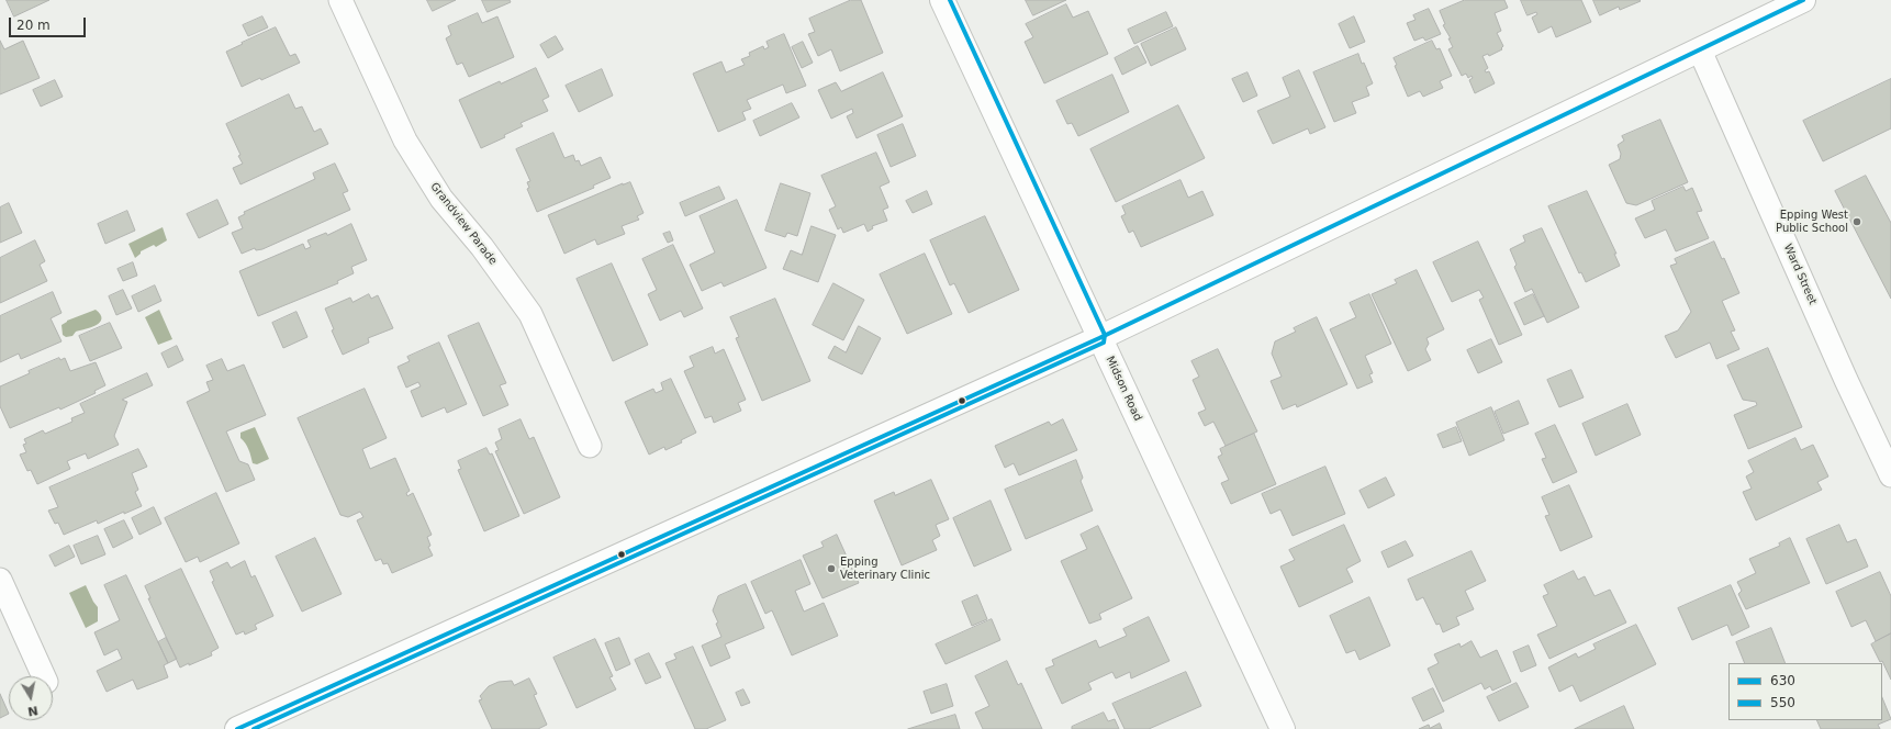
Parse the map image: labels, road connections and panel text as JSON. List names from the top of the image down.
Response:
{
  "streets": {
    "main road": ["Midson Road"],
    "street": ["Grandview Parade", "Ward Street"]
  },
  "places": ["Epping West Public School", "Epping Veterinary Clinic"],
  "lines": ["transit line 630", "transit line 550"],
  "legend": ["630", "550"],
  "scale_bar": "20 m",
  "north": "bottom"
}
